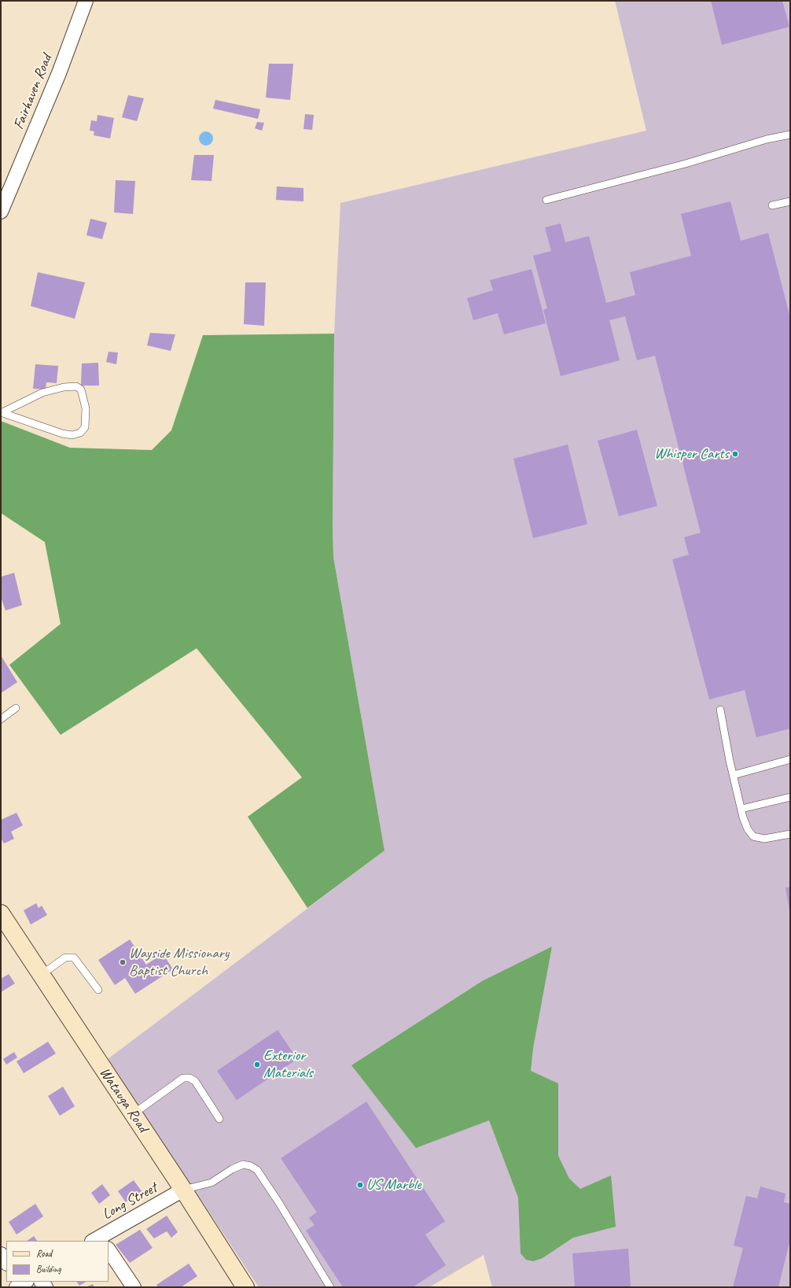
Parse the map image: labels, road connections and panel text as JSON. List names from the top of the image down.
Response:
{
  "streets": {
    "main road": ["Watauga Road"],
    "street": ["Fairhaven Road", "Long Street"]
  },
  "crossings": [
    ["Watauga Road", "Long Street"]
  ],
  "places": [
    "Whisper Carts",
    "Wayside Missionary Baptist Church",
    "Exterior Materials",
    "US Marble"
  ],
  "legend": ["Road", "Building"]
}
